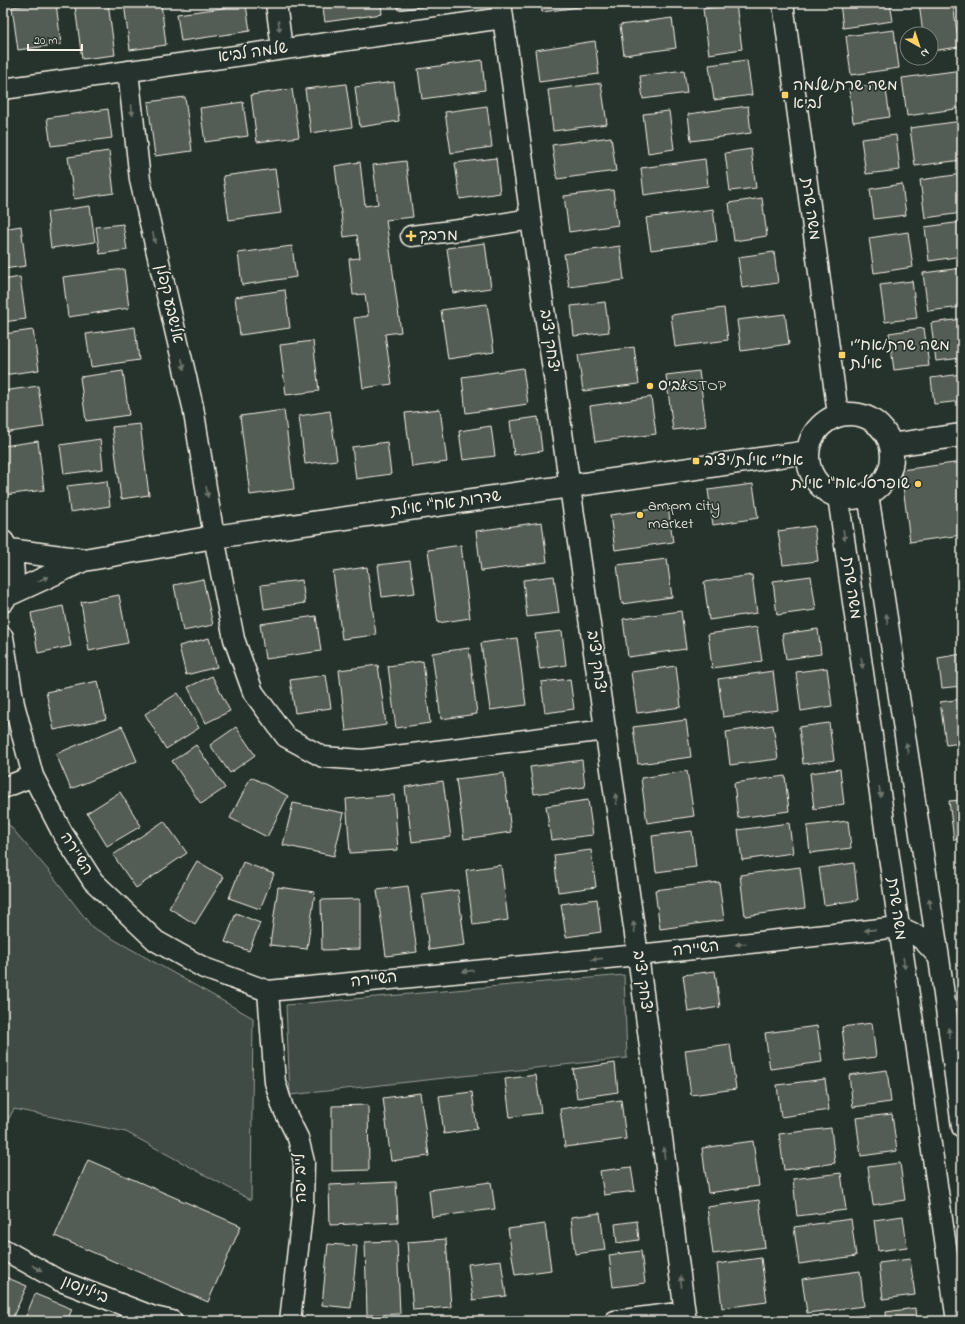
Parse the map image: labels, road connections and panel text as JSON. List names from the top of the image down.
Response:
{
  "streets": {
    "main road": ["שדרות אח\"י אילת"],
    "street": [
      "שלמה לביא",
      "משה שרת",
      "אלישבע קפלן",
      "יצחק יציב",
      "השיירה",
      "לייב יפה",
      "ביילינסון"
    ]
  },
  "crossings": [
    ["שלמה לביא", "אלישבע קפלן"],
    ["שלמה לביא", "יצחק יציב"],
    ["משה שרת", "שדרות אח\"י אילת"],
    ["משה שרת", "השיירה"],
    ["אלישבע קפלן", "יצחק יציב"],
    ["אלישבע קפלן", "שדרות אח\"י אילת"],
    ["יצחק יציב", "שדרות אח\"י אילת"],
    ["יצחק יציב", "השיירה"],
    ["השיירה", "לייב יפה"]
  ],
  "one_way": [
    "אלישבע קפלן",
    "יצחק יציב",
    "השיירה",
    "ביילינסון"
  ],
  "places": {
    "transit": ["משה שרת/שלמה לביא", "משה שרת/אח״י אילת", "אח״י אילת/יציב"],
    "health": ["מרבך"],
    "other": ["ביס&STOP", "שופרסל אח\"י אילת", "am:pm city market"]
  },
  "scale_bar": "20 m",
  "north": "bottom right"
}
